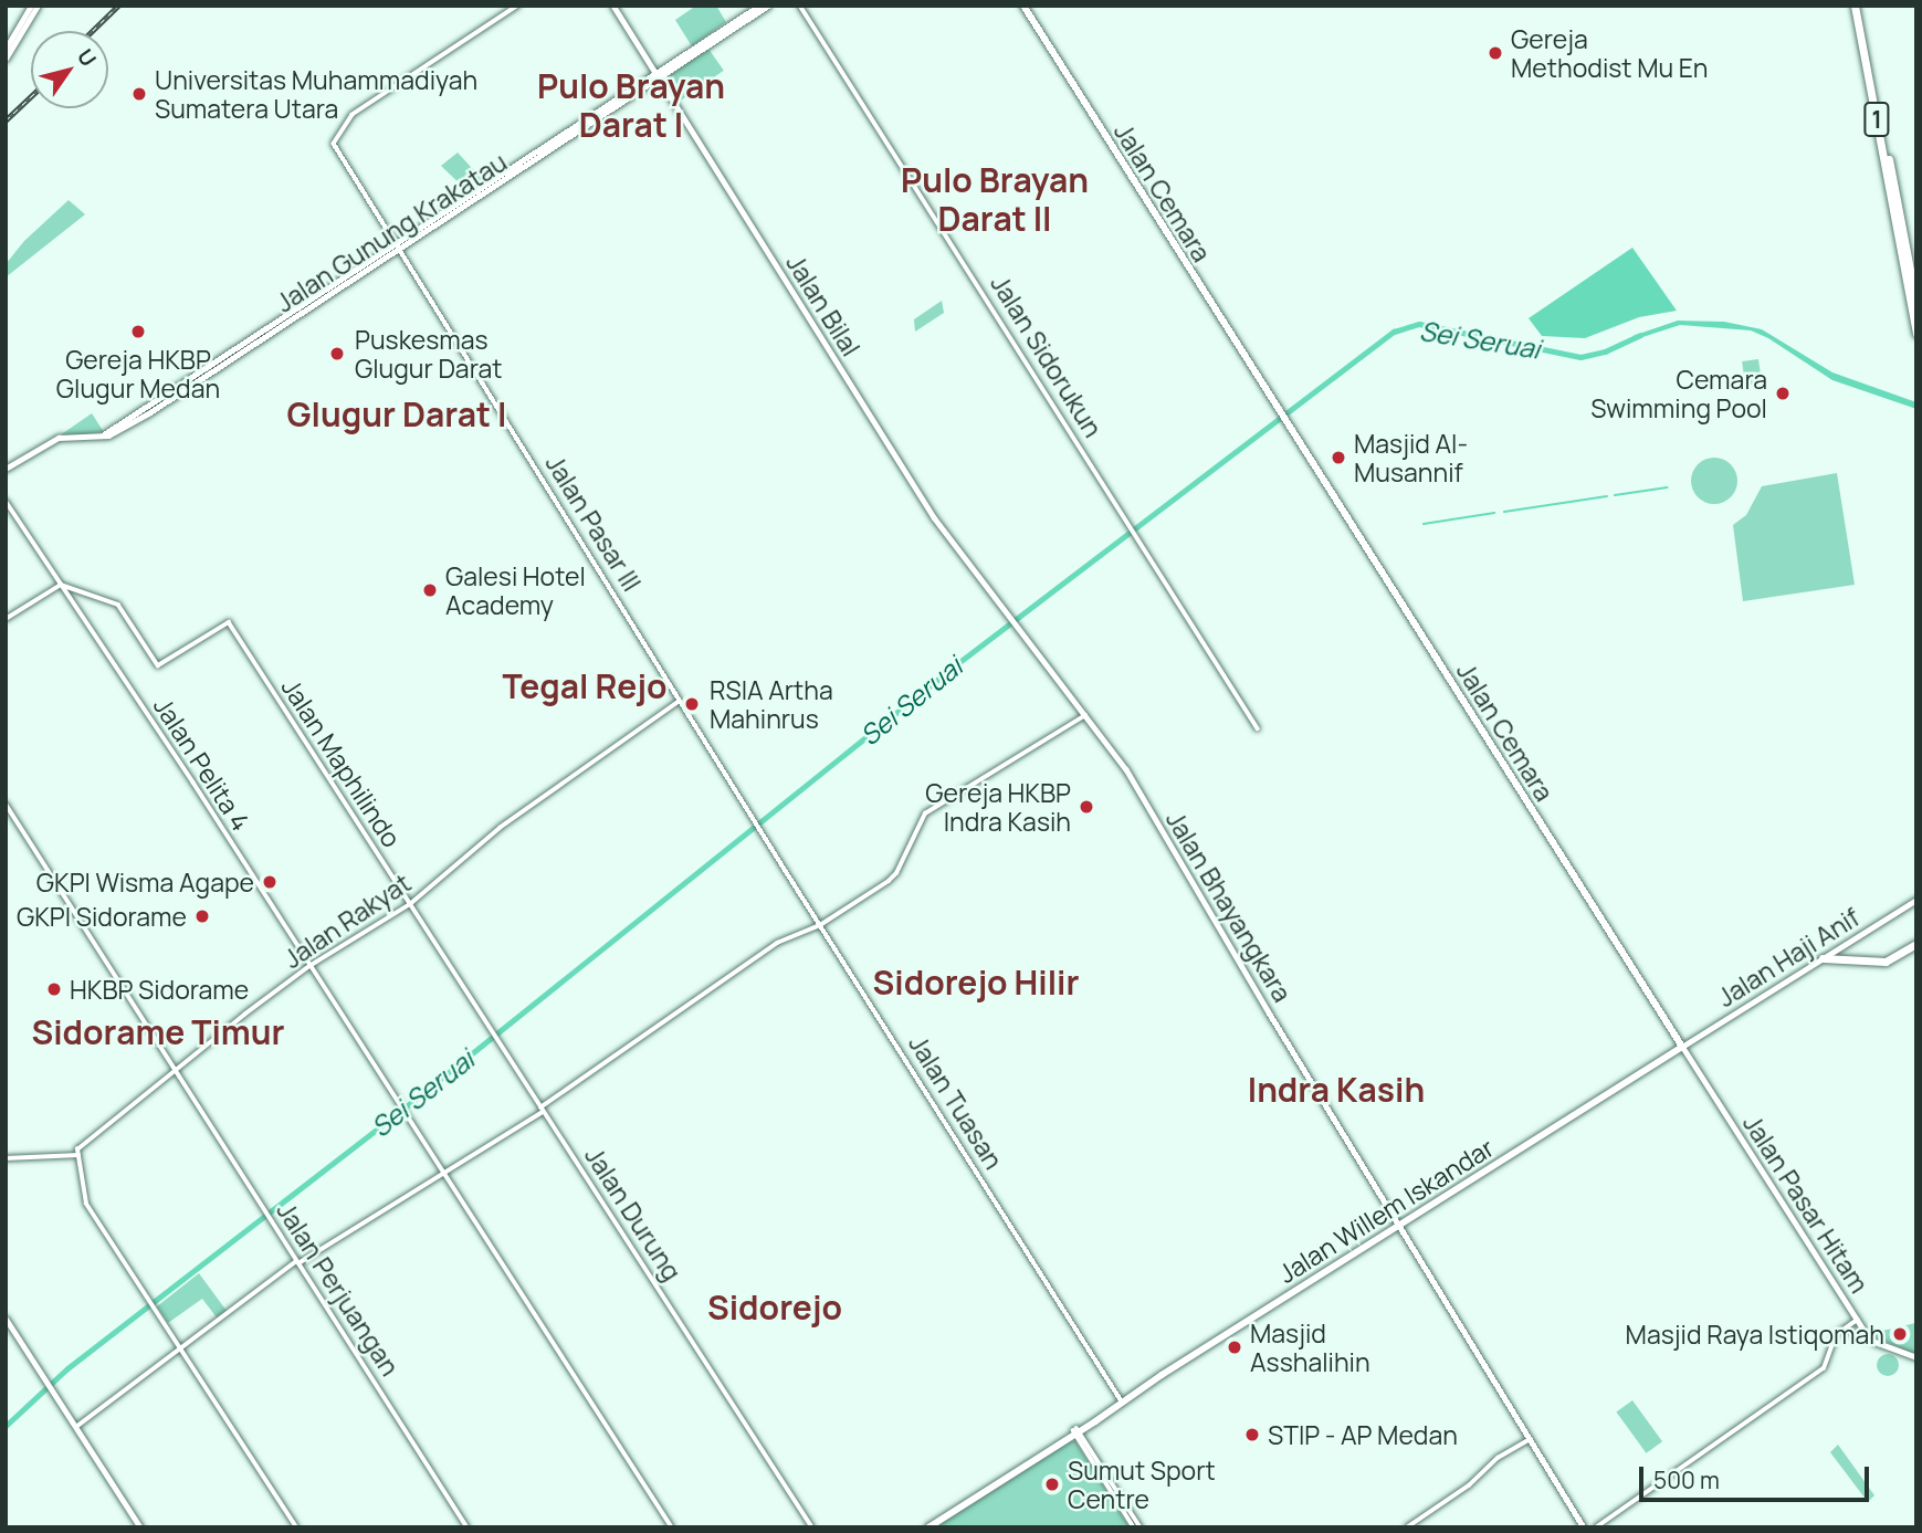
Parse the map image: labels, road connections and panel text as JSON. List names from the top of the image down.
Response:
{
  "streets": {
    "highway": ["1", "Jalan Cemara", "Jalan Willem Iskandar"],
    "main road": [
      "Jalan Gunung Krakatau",
      "Jalan Bilal",
      "Jalan Bhayangkara",
      "Jalan Haji Anif",
      "Jalan Pasar Hitam"
    ],
    "street": [
      "Jalan Sidorukun",
      "Jalan Pasar III",
      "Jalan Maphilindo",
      "Jalan Pelita 4",
      "Jalan Rakyat",
      "Jalan Tuasan",
      "Jalan Durung",
      "Jalan Perjuangan"
    ]
  },
  "crossings": [
    ["Jalan Cemara", "Jalan Haji Anif"],
    ["Jalan Cemara", "Jalan Pasar Hitam"],
    ["Jalan Cemara", "Jalan Willem Iskandar"],
    ["Jalan Gunung Krakatau", "Jalan Bilal"],
    ["Jalan Gunung Krakatau", "Jalan Pasar III"],
    ["Jalan Bilal", "Jalan Bhayangkara"],
    ["Jalan Pasar III", "Jalan Rakyat"],
    ["Jalan Pasar III", "Jalan Tuasan"],
    ["Jalan Maphilindo", "Jalan Pelita 4"],
    ["Jalan Maphilindo", "Jalan Rakyat"],
    ["Jalan Maphilindo", "Jalan Durung"],
    ["Jalan Pelita 4", "Jalan Rakyat"],
    ["Jalan Bhayangkara", "Jalan Willem Iskandar"],
    ["Jalan Rakyat", "Jalan Perjuangan"],
    ["Jalan Haji Anif", "Jalan Pasar Hitam"],
    ["Jalan Haji Anif", "Jalan Willem Iskandar"],
    ["Jalan Tuasan", "Jalan Willem Iskandar"],
    ["Jalan Pasar Hitam", "Jalan Willem Iskandar"]
  ],
  "districts": [
    "Pulo Brayan Darat I",
    "Pulo Brayan Darat II",
    "Glugur Darat I",
    "Tegal Rejo",
    "Sidorejo Hilir",
    "Sidorame Timur",
    "Indra Kasih",
    "Sidorejo"
  ],
  "water": ["Sei Seruai"],
  "places": [
    "Gereja Methodist Mu En",
    "Universitas Muhammadiyah Sumatera Utara",
    "Gereja HKBP Glugur Medan",
    "Puskesmas Glugur Darat",
    "Cemara Swimming Pool",
    "Masjid Al- Musannif",
    "Galesi Hotel Academy",
    "RSIA Artha Mahinrus",
    "Gereja HKBP Indra Kasih",
    "GKPI Wisma Agape",
    "GKPI Sidorame",
    "HKBP Sidorame",
    "Masjid Raya Istiqomah",
    "Masjid Asshalihin",
    "STIP - AP Medan",
    "Sumut Sport Centre"
  ],
  "scale_bar": "500 m",
  "north": "top right"
}
